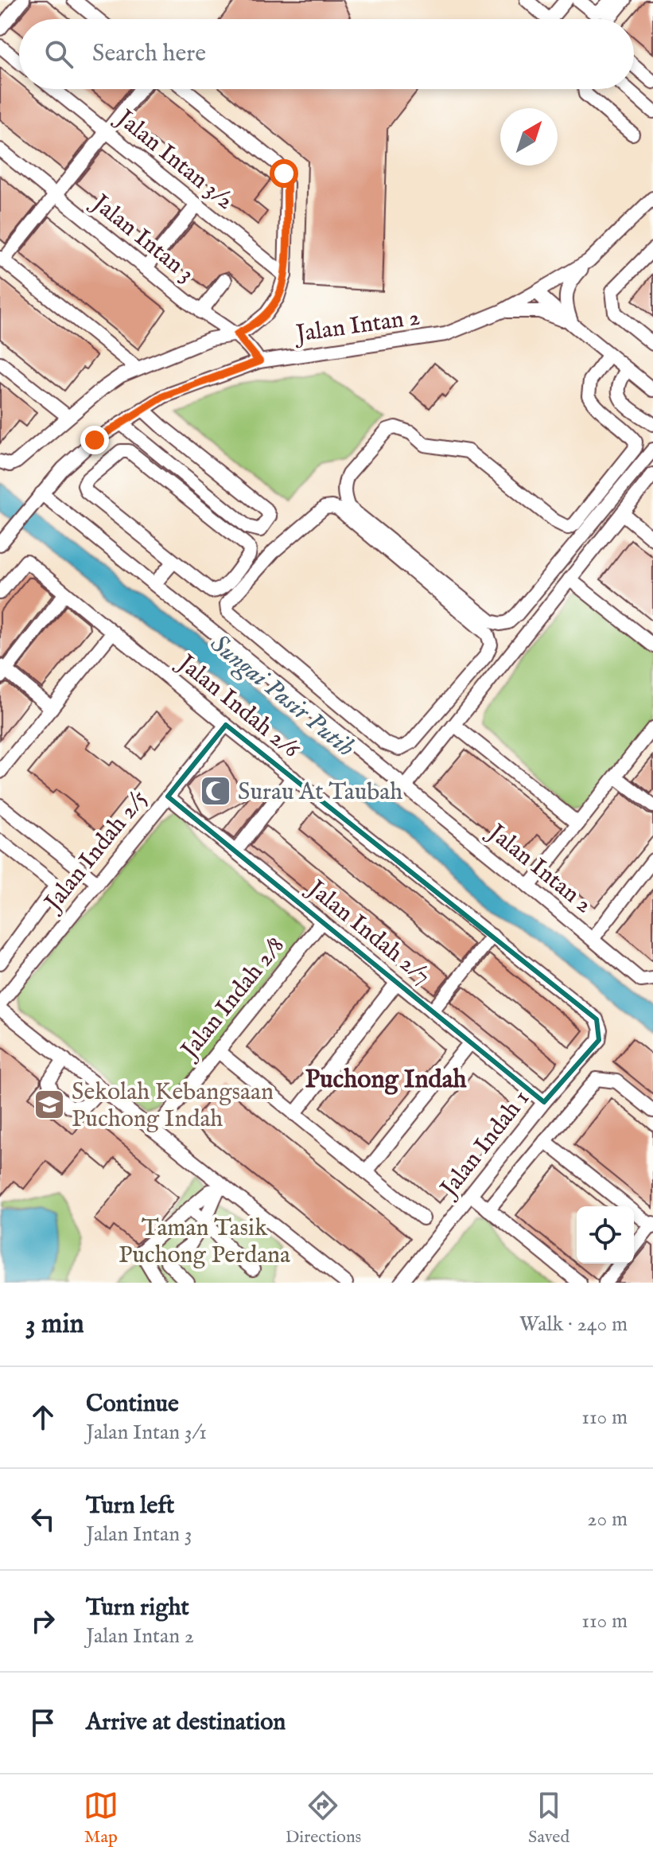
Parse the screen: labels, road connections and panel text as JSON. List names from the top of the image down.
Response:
{
  "streets": {
    "street": [
      "Jalan Intan 3/2",
      "Jalan Intan 3",
      "Jalan Intan 2",
      "Jalan Indah 2/6",
      "Jalan Indah 2/5",
      "Jalan Indah 2/7",
      "Jalan Indah 2/8",
      "Jalan Indah 1"
    ]
  },
  "crossings": [
    ["Jalan Intan 3", "Jalan Intan 2"],
    ["Jalan Indah 2/6", "Jalan Indah 2/5"],
    ["Jalan Indah 2/6", "Jalan Indah 1"],
    ["Jalan Indah 2/5", "Jalan Indah 2/7"],
    ["Jalan Indah 2/7", "Jalan Indah 2/8"],
    ["Jalan Indah 2/7", "Jalan Indah 1"]
  ],
  "districts": ["Puchong Indah"],
  "water": ["Sungai Pasir Putih"],
  "parks": ["Taman Tasik Puchong Perdana"],
  "places": {
    "mosque": ["Surau At Taubah"],
    "school or university": ["Sekolah Kebangsaan Puchong Indah"]
  },
  "north": "top right",
  "page": {
    "search": "Search here",
    "heading": ["3 min", "Walk · 240 m"],
    "list": [
      ["Continue", "Jalan Intan 3/1", "110 m"],
      ["Turn left", "Jalan Intan 3", "20 m"],
      ["Turn right", "Jalan Intan 2", "110 m"],
      "Arrive at destination"
    ],
    "nav": ["Map", "Directions", "Saved"]
  }
}
